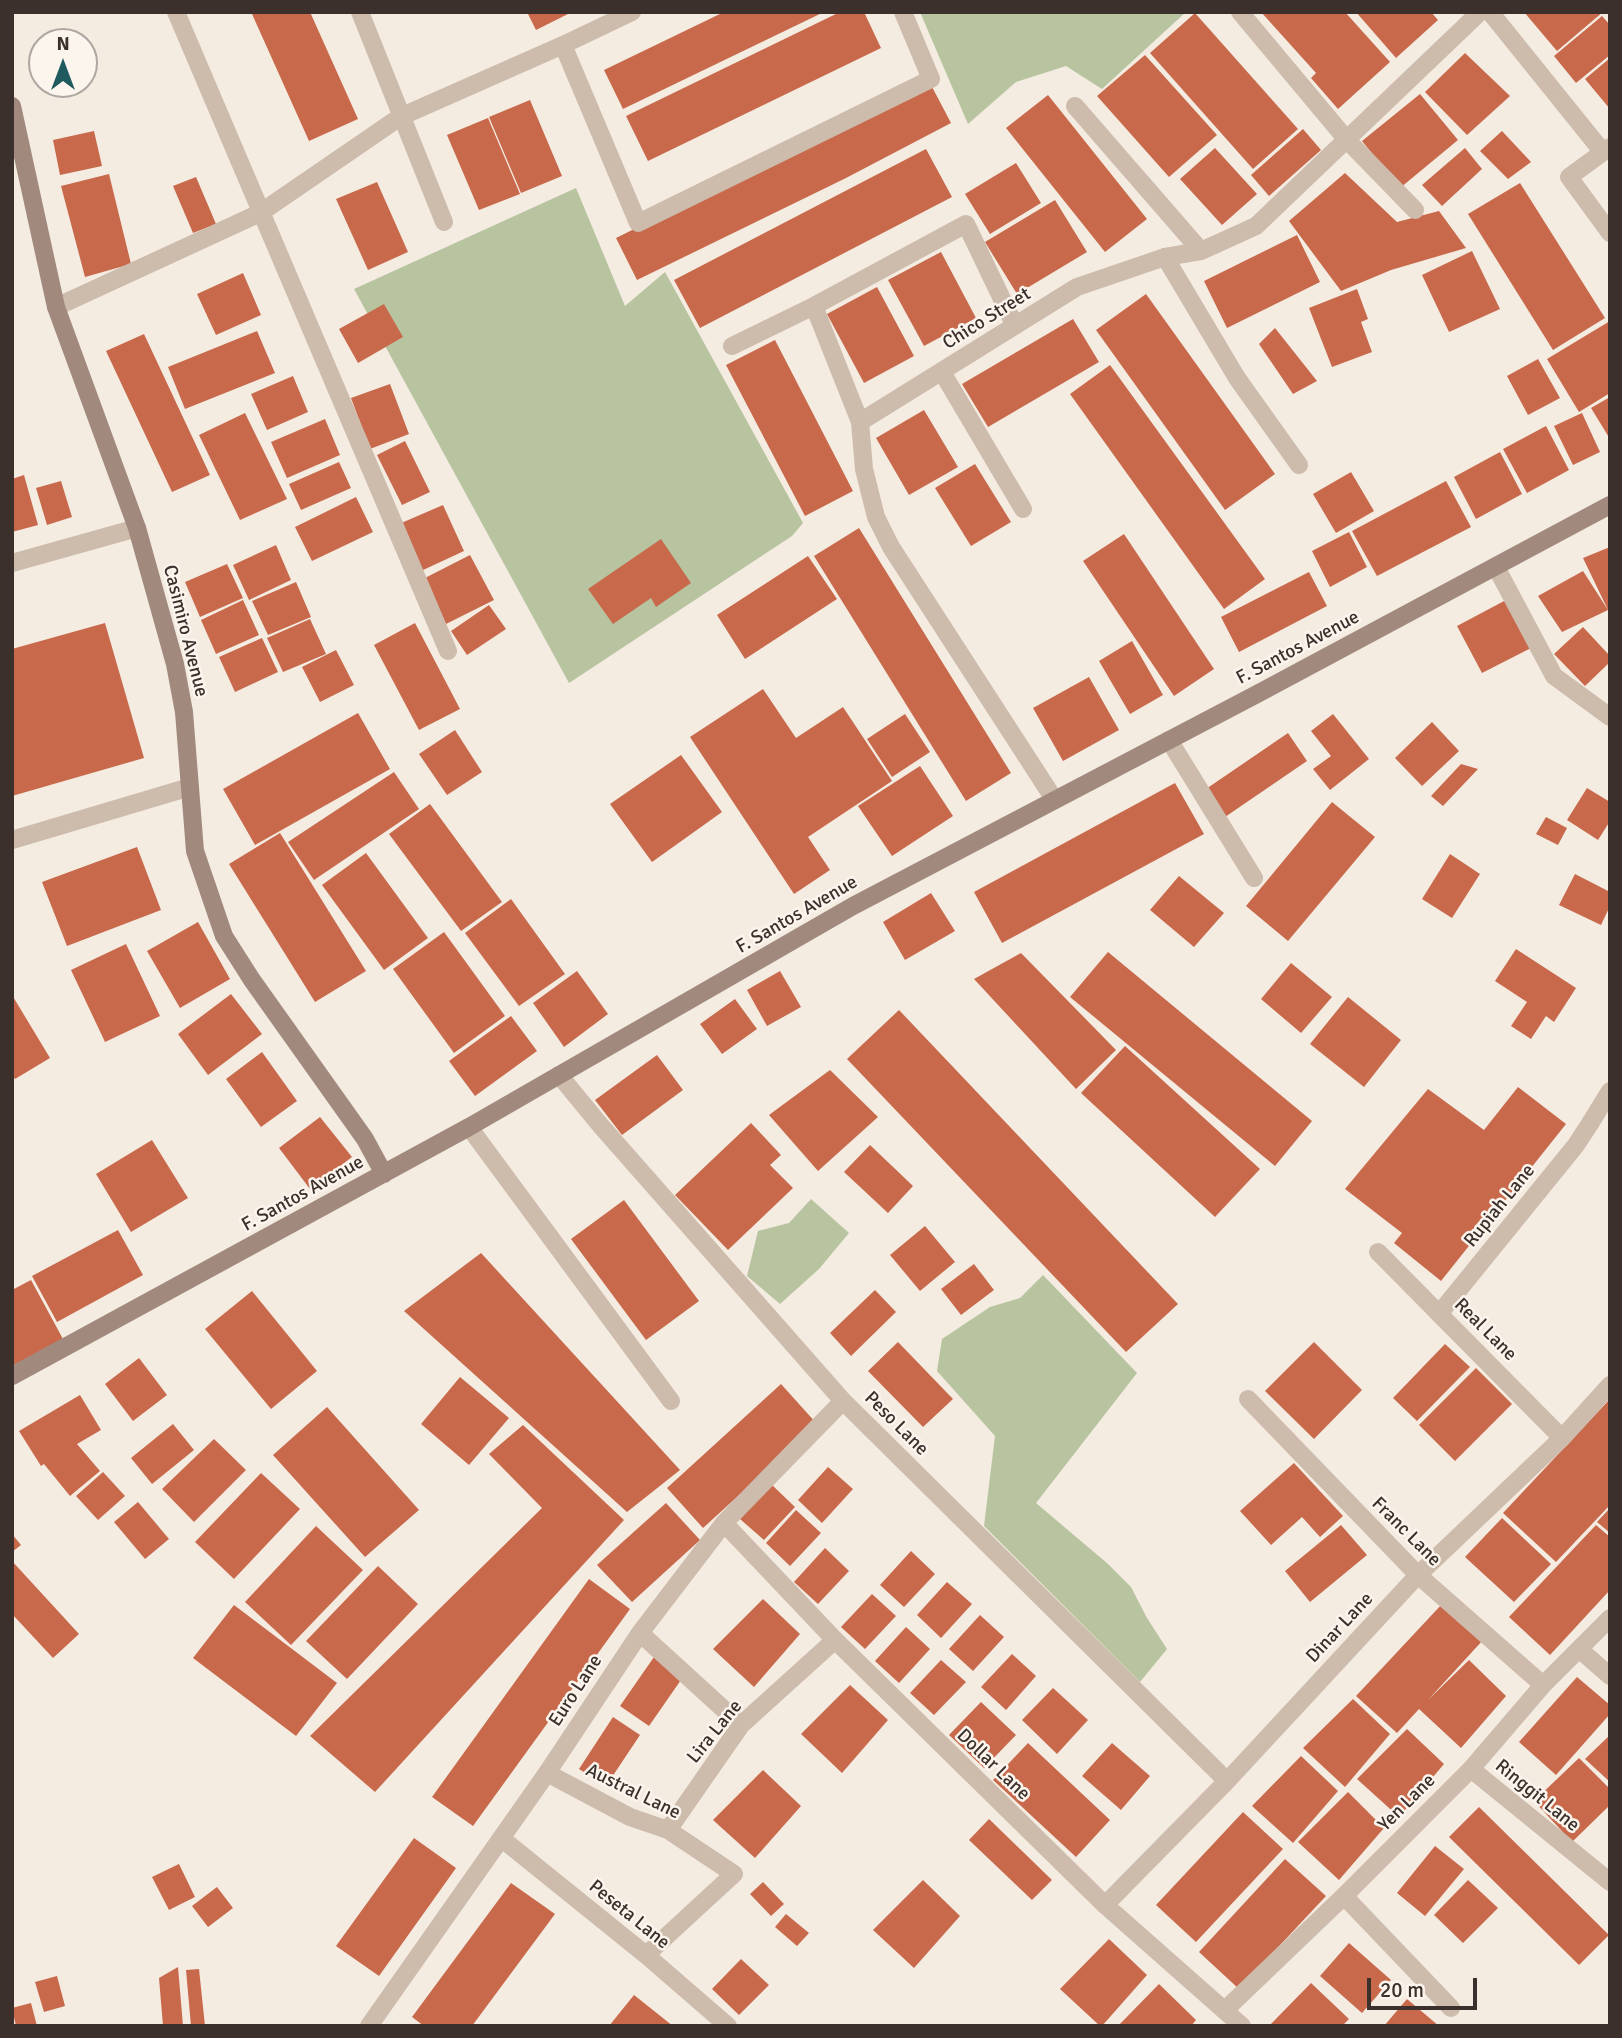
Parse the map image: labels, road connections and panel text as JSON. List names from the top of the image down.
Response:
{
  "streets": {
    "street": [
      "Chico Street",
      "Casimiro Avenue",
      "F. Santos Avenue",
      "Rupiah Lane",
      "Real Lane",
      "Peso Lane",
      "Franc Lane",
      "Dinar Lane",
      "Euro Lane",
      "Lira Lane",
      "Dollar Lane",
      "Austral Lane",
      "Ringgit Lane",
      "Yen Lane",
      "Peseta Lane"
    ]
  },
  "crossings": [
    ["Casimiro Avenue", "F. Santos Avenue"],
    ["F. Santos Avenue", "Peso Lane"],
    ["Rupiah Lane", "Real Lane"],
    ["Real Lane", "Dinar Lane"],
    ["Peso Lane", "Dinar Lane"],
    ["Peso Lane", "Euro Lane"],
    ["Franc Lane", "Dinar Lane"],
    ["Franc Lane", "Yen Lane"],
    ["Dinar Lane", "Dollar Lane"],
    ["Euro Lane", "Dollar Lane"],
    ["Euro Lane", "Austral Lane"],
    ["Euro Lane", "Peseta Lane"],
    ["Lira Lane", "Dollar Lane"],
    ["Lira Lane", "Austral Lane"],
    ["Dollar Lane", "Yen Lane"],
    ["Austral Lane", "Peseta Lane"],
    ["Ringgit Lane", "Yen Lane"]
  ],
  "scale_bar": "20 m",
  "north": "top"
}
